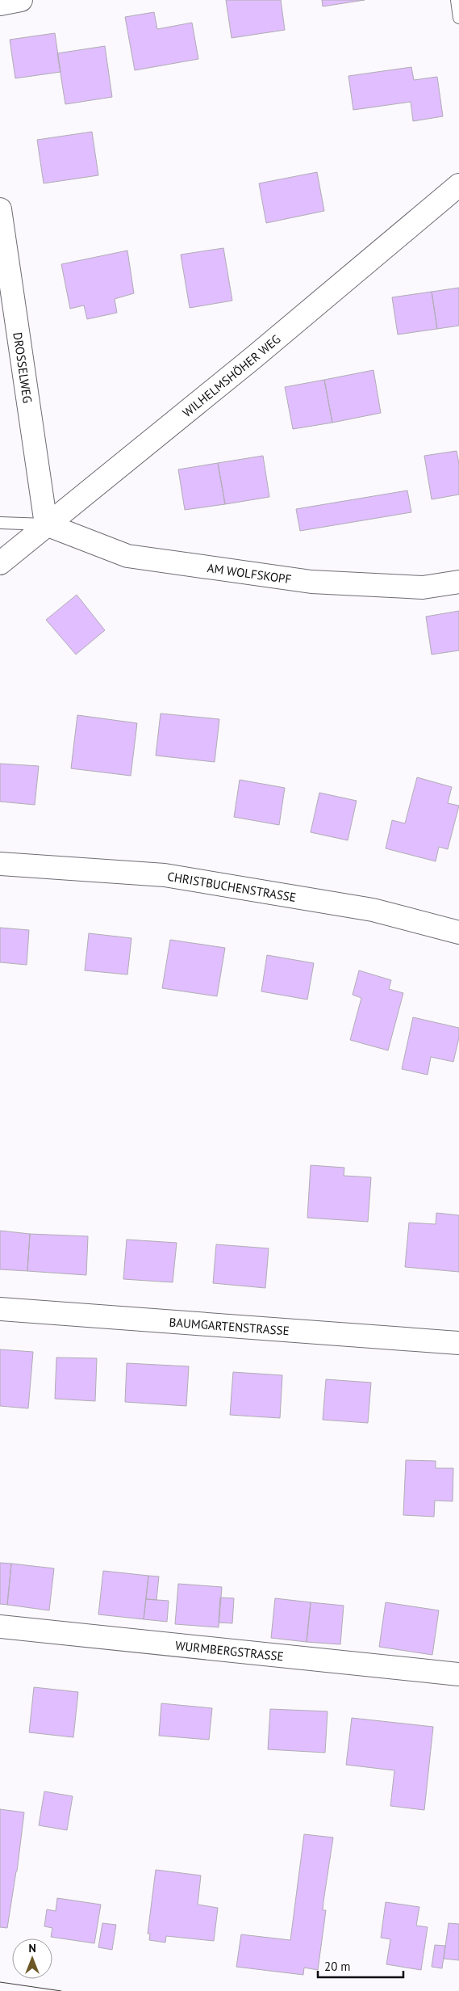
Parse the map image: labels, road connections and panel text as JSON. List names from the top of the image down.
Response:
{
  "streets": {
    "street": [
      "DROSSELWEG",
      "WILHELMSHÖHER WEG",
      "AM WOLFSKOPF",
      "CHRISTBUCHENSTRASSE",
      "BAUMGARTENSTRASSE",
      "WURMBERGSTRASSE"
    ]
  },
  "crossings": [
    ["DROSSELWEG", "WILHELMSHÖHER WEG"],
    ["DROSSELWEG", "AM WOLFSKOPF"],
    ["WILHELMSHÖHER WEG", "AM WOLFSKOPF"]
  ],
  "scale_bar": "20 m",
  "north": "top"
}
